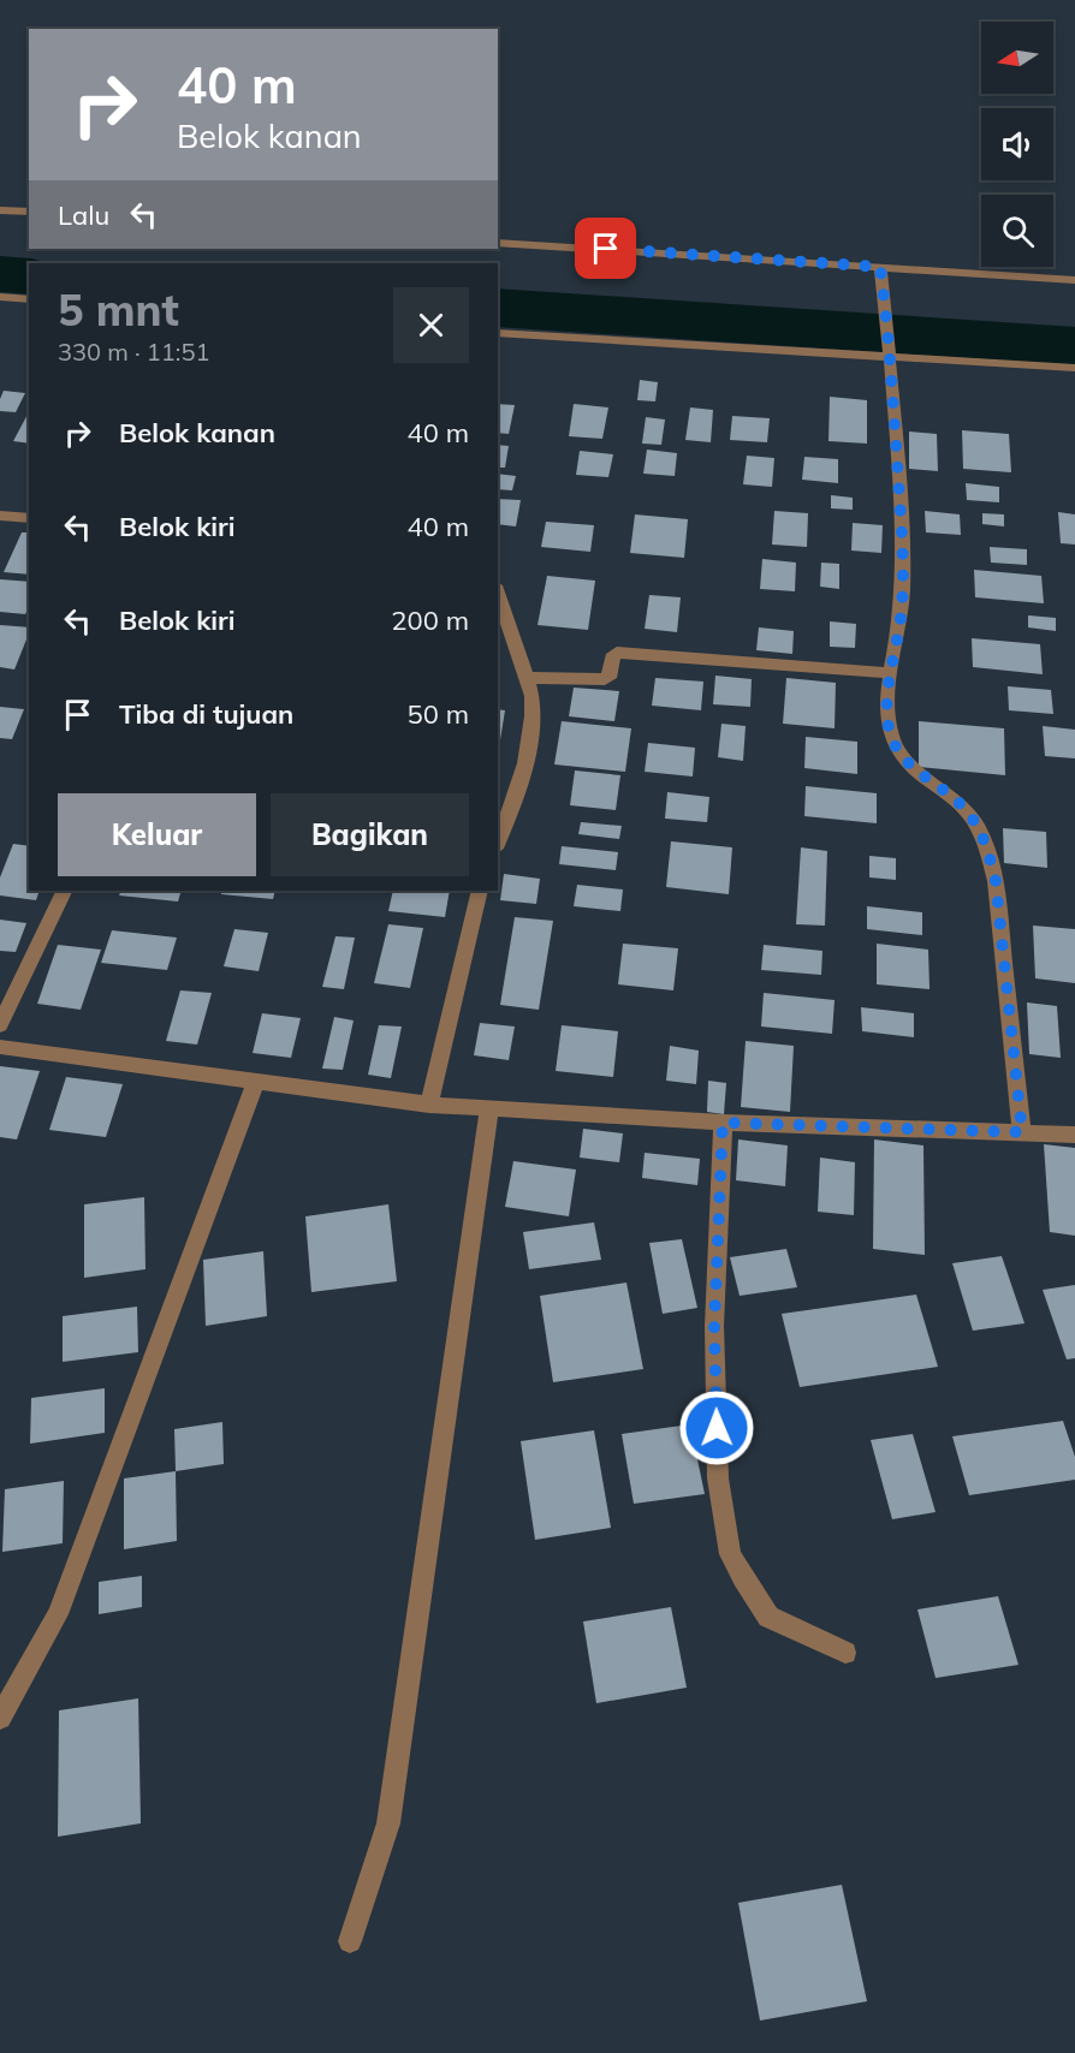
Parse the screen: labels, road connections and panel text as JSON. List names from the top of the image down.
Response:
{
  "north": "left",
  "page": {
    "turn": ["40 m", "Belok kanan"],
    "then": "Lalu",
    "heading": ["5 mnt", "330 m · 11:51"],
    "list": [
      {
        "name": "Belok kanan",
        "value": "40 m"
      },
      {
        "name": "Belok kiri",
        "value": "40 m"
      },
      {
        "name": "Belok kiri",
        "value": "200 m"
      },
      {
        "name": "Tiba di tujuan",
        "value": "50 m"
      }
    ],
    "buttons": ["Keluar", "Bagikan"]
  }
}
